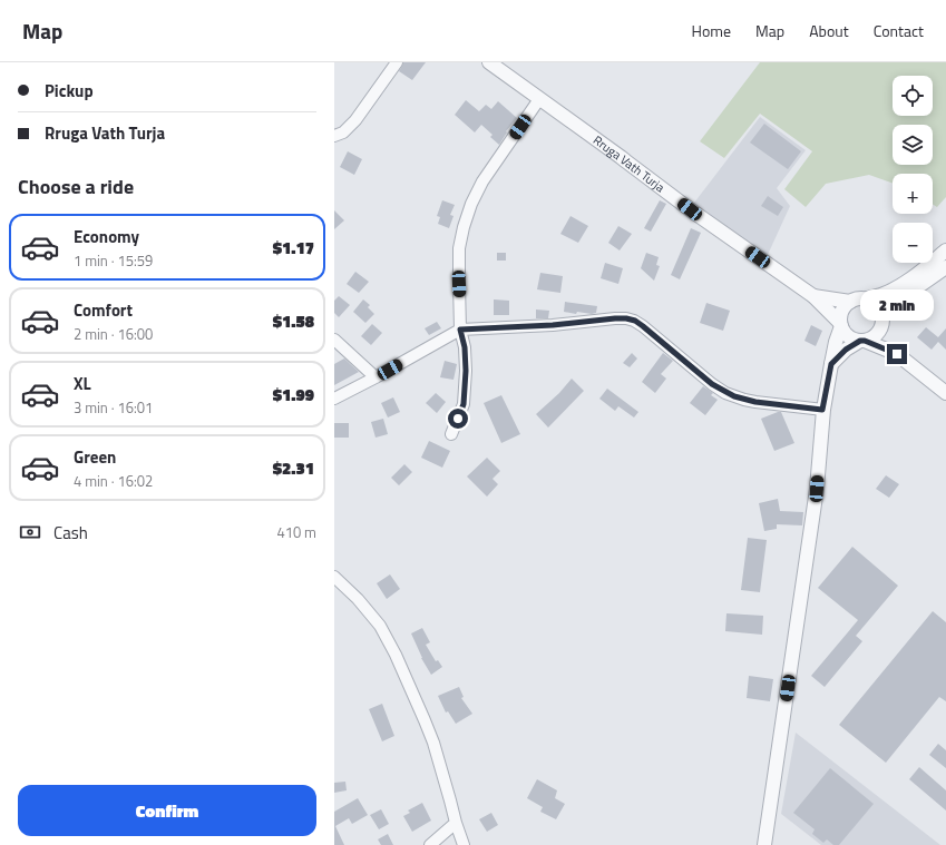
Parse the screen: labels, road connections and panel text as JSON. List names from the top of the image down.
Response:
{
  "streets": {
    "street": ["Rruga Vath Turja"]
  },
  "page": {
    "header": "Map",
    "nav": [
      "Home",
      "Map",
      "About",
      "Contact"
    ],
    "banner": ["Pickup", "Rruga Vath Turja"],
    "map_buttons": ["+", "−"],
    "heading": "Choose a ride",
    "list": [
      {
        "name": "Economy",
        "note": "1 min · 15:59",
        "value": "$1.17"
      },
      {
        "name": "Comfort",
        "note": "2 min · 16:00",
        "value": "$1.58"
      },
      {
        "name": "XL",
        "note": "3 min · 16:01",
        "value": "$1.99"
      },
      {
        "name": "Green",
        "note": "4 min · 16:02",
        "value": "$2.31"
      }
    ],
    "bubble": "2 min",
    "pay": ["Cash", "410 m"],
    "buttons": "Confirm"
  }
}
